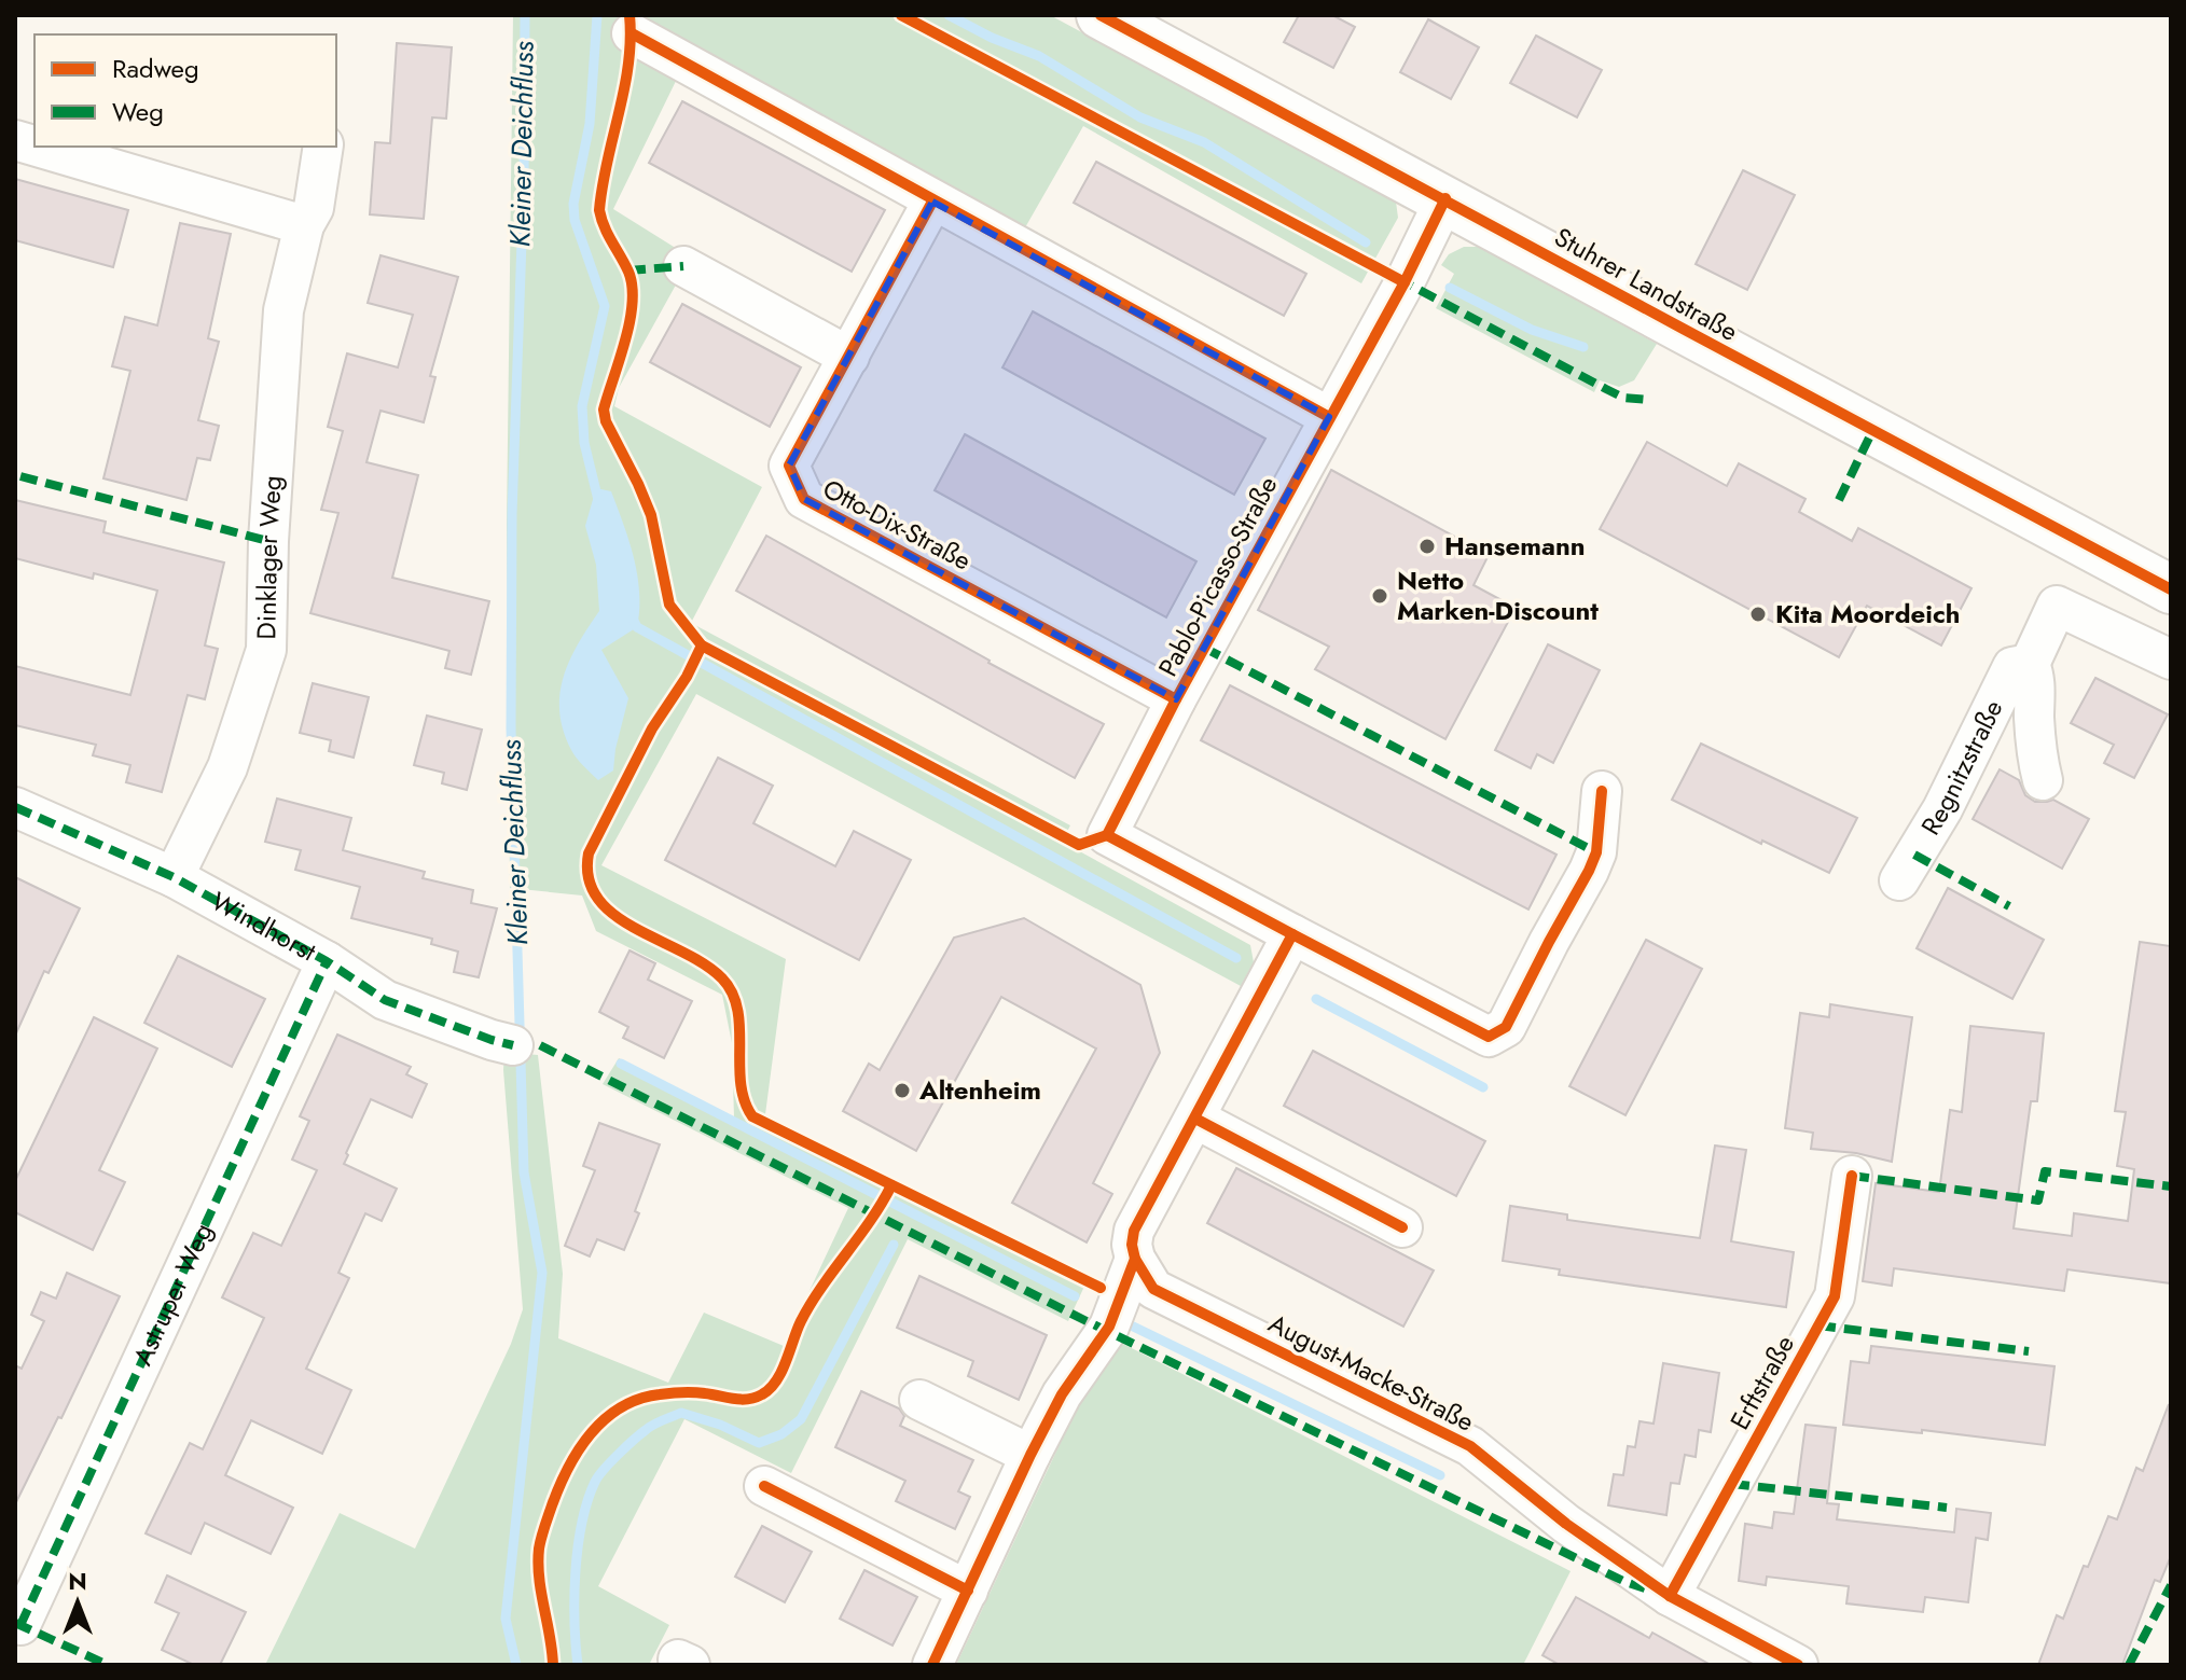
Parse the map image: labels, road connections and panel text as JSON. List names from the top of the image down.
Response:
{
  "streets": {
    "main road": ["Stuhrer Landstraße"],
    "street": [
      "Otto-Dix-Straße",
      "Dinklager Weg",
      "Pablo-Picasso-Straße",
      "Regnitzstraße",
      "Windhorst",
      "Astruper Weg",
      "August-Macke-Straße",
      "Erftstraße"
    ]
  },
  "crossings": [
    ["Stuhrer Landstraße", "Pablo-Picasso-Straße"],
    ["Otto-Dix-Straße", "Pablo-Picasso-Straße"],
    ["Dinklager Weg", "Windhorst"],
    ["Windhorst", "Astruper Weg"],
    ["August-Macke-Straße", "Erftstraße"]
  ],
  "water": ["Kleiner Deichfluss"],
  "places": [
    "Hansemann",
    "Netto Marken-Discount",
    "Kita Moordeich",
    "Altenheim"
  ],
  "legend": ["Radweg", "Weg"],
  "north": "top"
}
